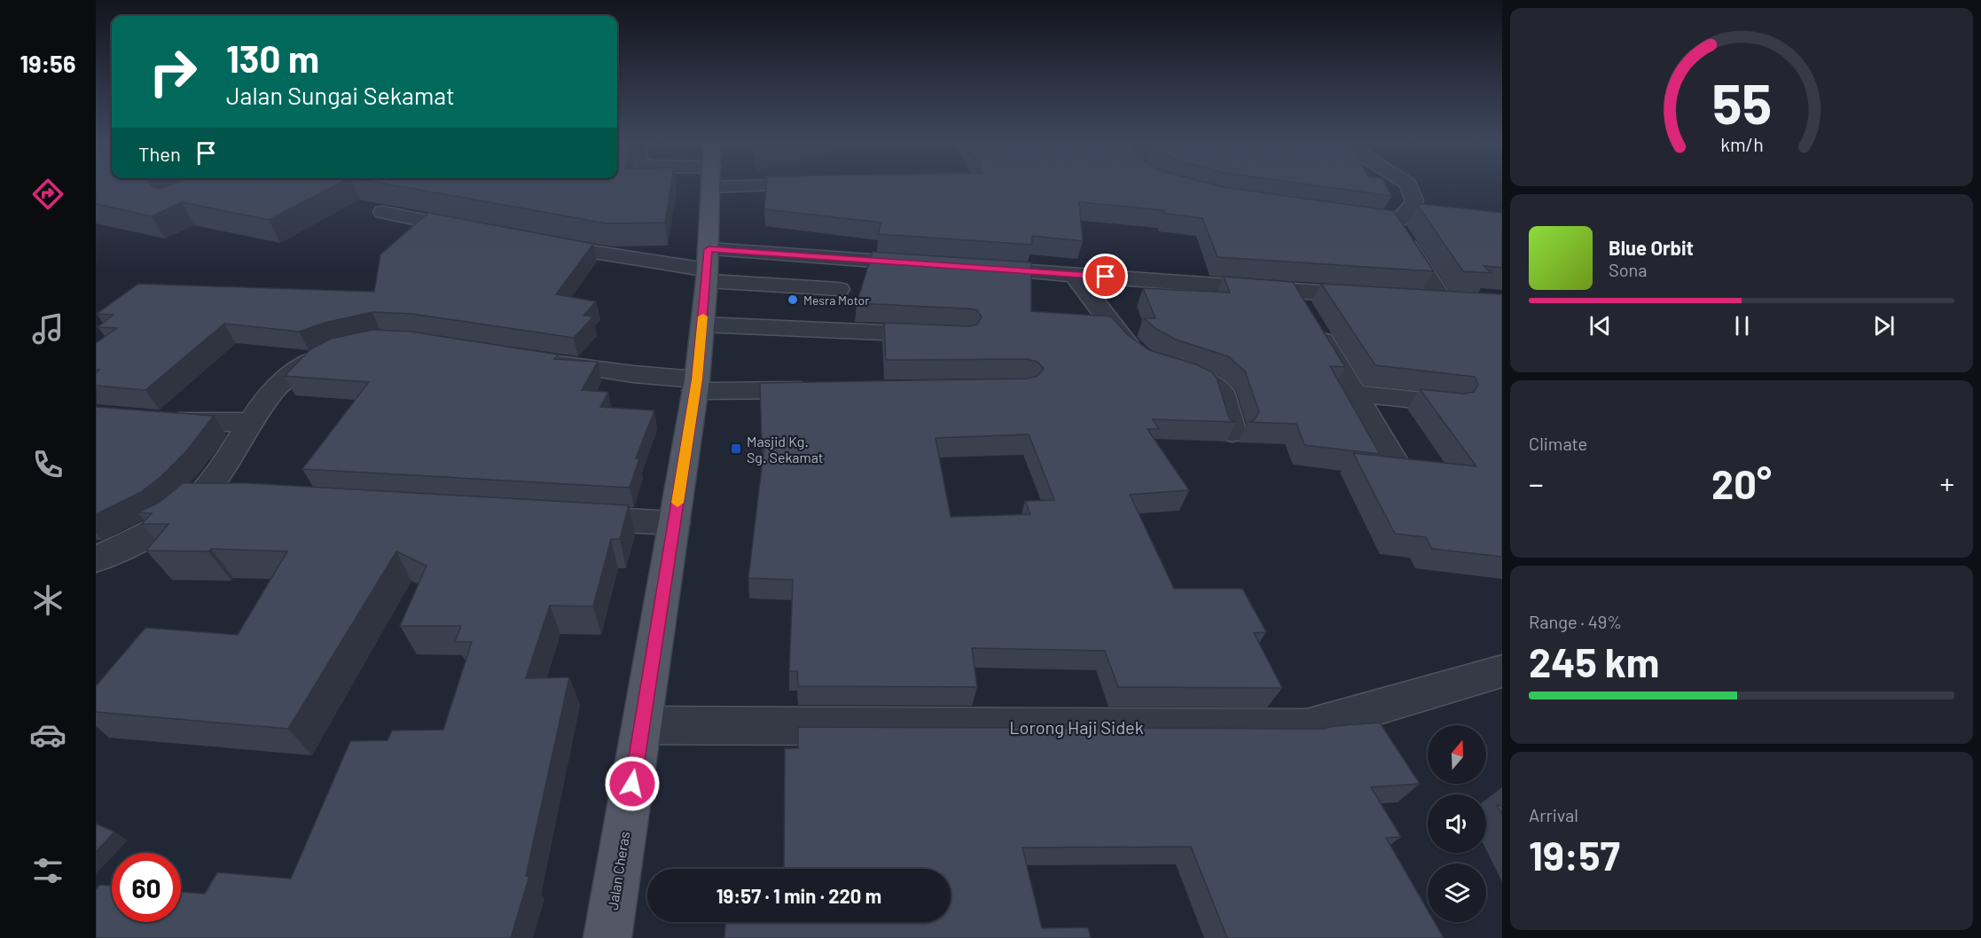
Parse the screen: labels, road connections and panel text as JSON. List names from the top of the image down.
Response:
{
  "streets": {
    "main road": ["Jalan Cheras"],
    "street": ["Lorong Haji Sidek"]
  },
  "crossings": [
    ["Lorong Haji Sidek", "Jalan Cheras"]
  ],
  "places": {
    "other": ["Mesra Motor"],
    "transit": ["Masjid Kg. Sg. Sekamat"]
  },
  "north": "top",
  "page": {
    "tabs": "19:56",
    "turn": ["130 m", "Jalan Sungai Sekamat"],
    "then": "Then",
    "song": ["Blue Orbit", "Sona"],
    "tile": [
      "Climate",
      ["Range · 49%", "245 km"],
      ["Arrival", "19:57"]
    ],
    "heat": ["−", "20°", "+"],
    "limit": "60",
    "trip": "19:57 · 1 min · 220 m",
    "gauge": ["55", "km/h"]
  }
}
